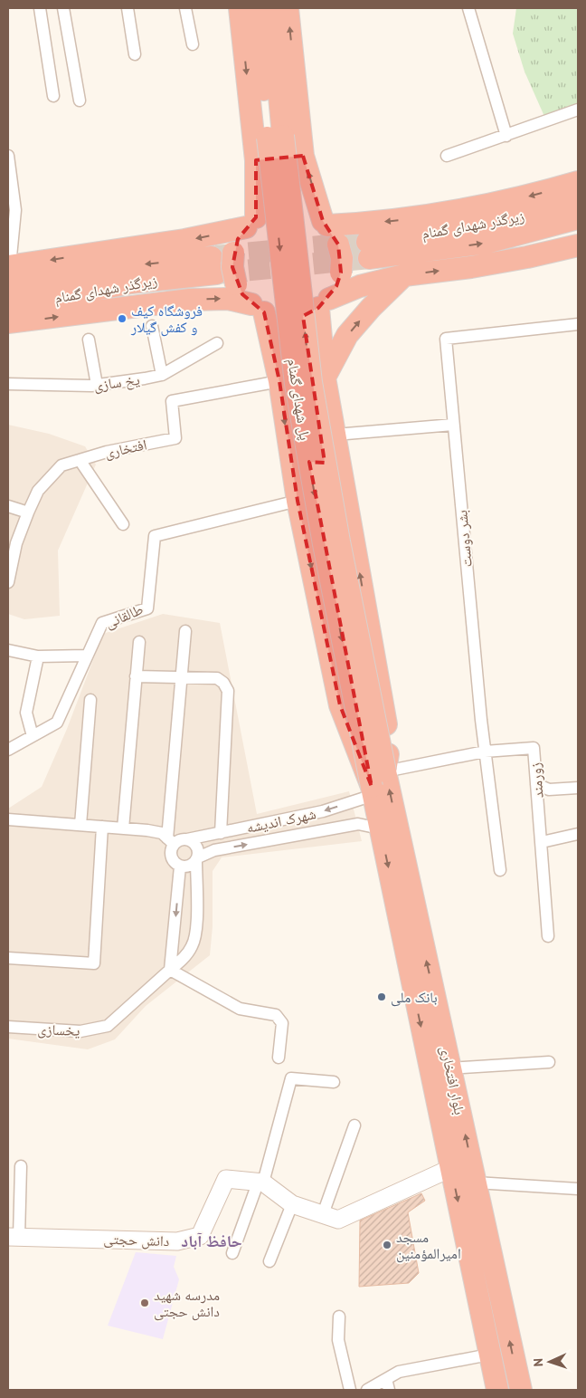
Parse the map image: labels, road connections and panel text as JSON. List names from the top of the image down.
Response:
{
  "streets": {
    "highway": ["زیرگذر شهدای گمنام", "پل شهدای گمنام", "بلوار افتخاری"],
    "street": [
      "یخ سازی",
      "افتخاری",
      "بشر دوست",
      "طالقانی",
      "زورمند",
      "شهرک اندیشه",
      "یخسازی",
      "دانش حجتی"
    ]
  },
  "crossings": [
    ["پل شهدای گمنام", "زورمند"],
    ["پل شهدای گمنام", "شهرک اندیشه"],
    ["پل شهدای گمنام", "بلوار افتخاری"],
    ["بشر دوست", "زورمند"],
    ["زورمند", "شهرک اندیشه"],
    ["زورمند", "بلوار افتخاری"],
    ["شهرک اندیشه", "یخسازی"],
    ["شهرک اندیشه", "بلوار افتخاری"]
  ],
  "districts": ["حافظ آباد"],
  "places": [
    "فروشگاه کیف و کفش گیلار",
    "بانک ملی",
    "مسجد امیرالمؤمنین",
    "مدرسه شهید دانش حجتی"
  ],
  "north": "left"
}
